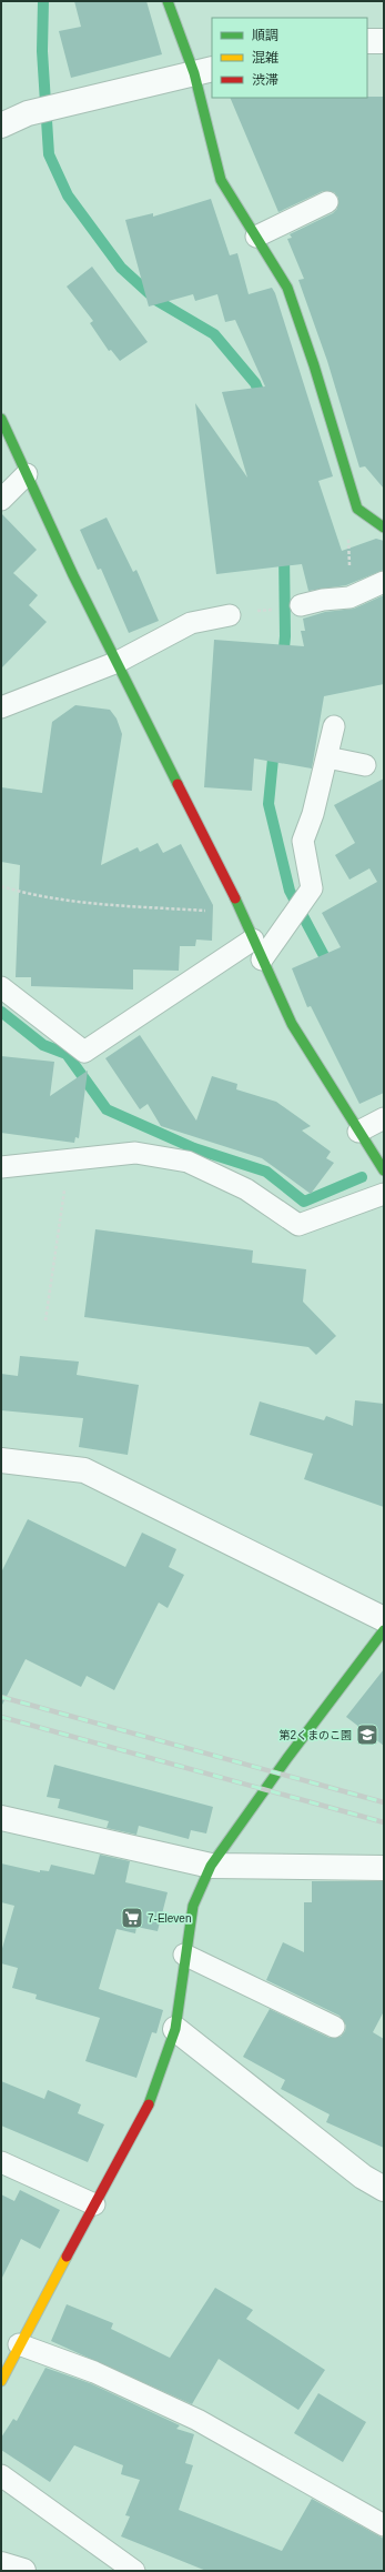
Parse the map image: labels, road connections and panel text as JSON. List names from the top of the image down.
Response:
{
  "places": {
    "school or university": ["第2くまのこ園"],
    "supermarket": ["7-Eleven"]
  },
  "legend": ["順調", "混雑", "渋滞"]
}
